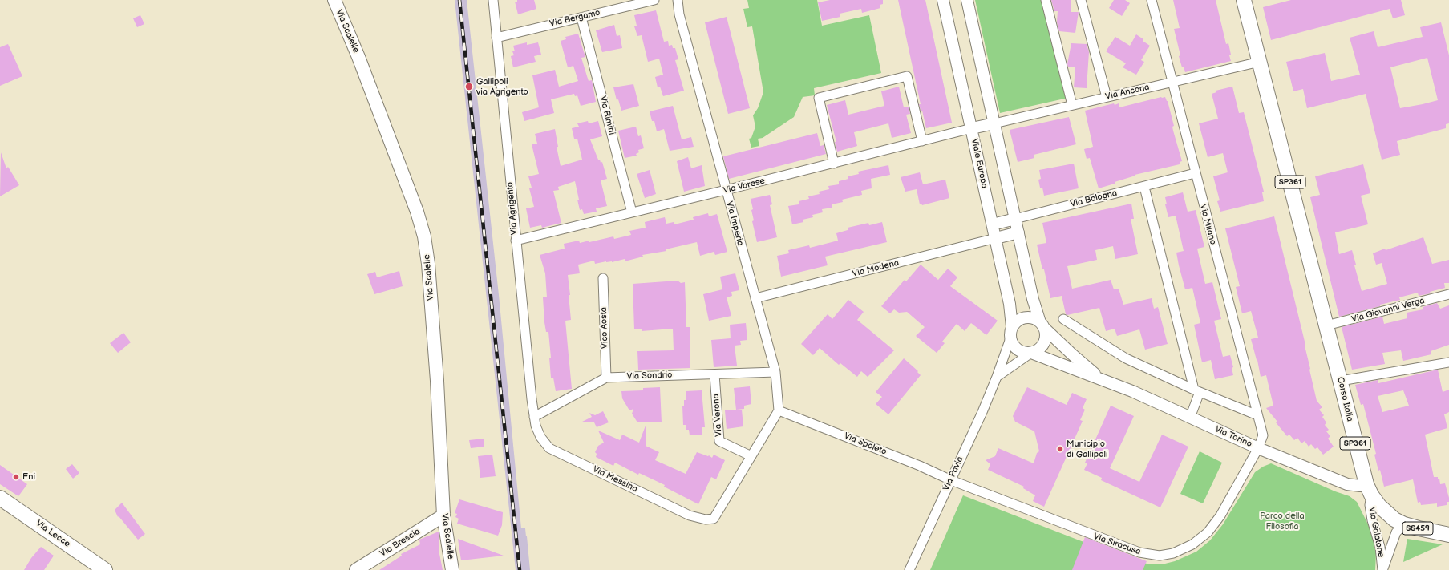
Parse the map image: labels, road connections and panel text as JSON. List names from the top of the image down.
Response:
{
  "streets": {
    "main road": [
      "Via Scalelle",
      "SP361",
      "Corso Italia",
      "SS459",
      "Via Lecce",
      "Via Brescia"
    ],
    "street": [
      "Via Bergamo",
      "Via Ancona",
      "Via Rimini",
      "Viale Europa",
      "Via Varese",
      "Via Bologna",
      "Via Agrigento",
      "Via Imperia",
      "Via Milano",
      "Via Modena",
      "Via Giovanni Verga",
      "Vico Aosta",
      "Via Sondrio",
      "Via Verona",
      "Via Torino",
      "Via Spoleto",
      "Via Pavia",
      "Via Messina",
      "Via Galatone",
      "Via Siracusa"
    ]
  },
  "crossings": [
    ["Via Bergamo", "Via Rimini"],
    ["Via Bergamo", "Via Agrigento"],
    ["Via Scalelle", "Via Brescia"],
    ["Via Ancona", "SP361"],
    ["Via Ancona", "Via Milano"],
    ["Via Rimini", "Via Varese"],
    ["Viale Europa", "Via Varese"],
    ["Viale Europa", "Via Bologna"],
    ["Viale Europa", "Via Modena"],
    ["Viale Europa", "Via Torino"],
    ["Viale Europa", "Via Pavia"],
    ["SP361", "Via Giovanni Verga"],
    ["SP361", "Corso Italia"],
    ["Via Varese", "Via Agrigento"],
    ["Via Varese", "Via Imperia"],
    ["Via Bologna", "Via Milano"],
    ["Via Agrigento", "Via Sondrio"],
    ["Via Agrigento", "Via Messina"],
    ["Via Imperia", "Via Modena"],
    ["Via Imperia", "Via Sondrio"],
    ["Via Imperia", "Via Spoleto"],
    ["Via Milano", "Via Torino"],
    ["Via Milano", "Via Siracusa"],
    ["Via Giovanni Verga", "Corso Italia"],
    ["Vico Aosta", "Via Sondrio"],
    ["Via Sondrio", "Via Verona"],
    ["Via Sondrio", "Via Messina"],
    ["Corso Italia", "Via Torino"],
    ["Corso Italia", "Via Galatone"],
    ["Via Verona", "Via Messina"],
    ["Via Torino", "Via Pavia"],
    ["Via Torino", "Via Galatone"],
    ["Via Torino", "Via Siracusa"],
    ["Via Spoleto", "Via Pavia"],
    ["Via Spoleto", "Via Siracusa"],
    ["Via Pavia", "Via Siracusa"]
  ],
  "parks": ["Parco della Filosofia"],
  "places": ["Gallipoli via Agrigento", "Municipio di Gallipoli", "Eni"]
}
